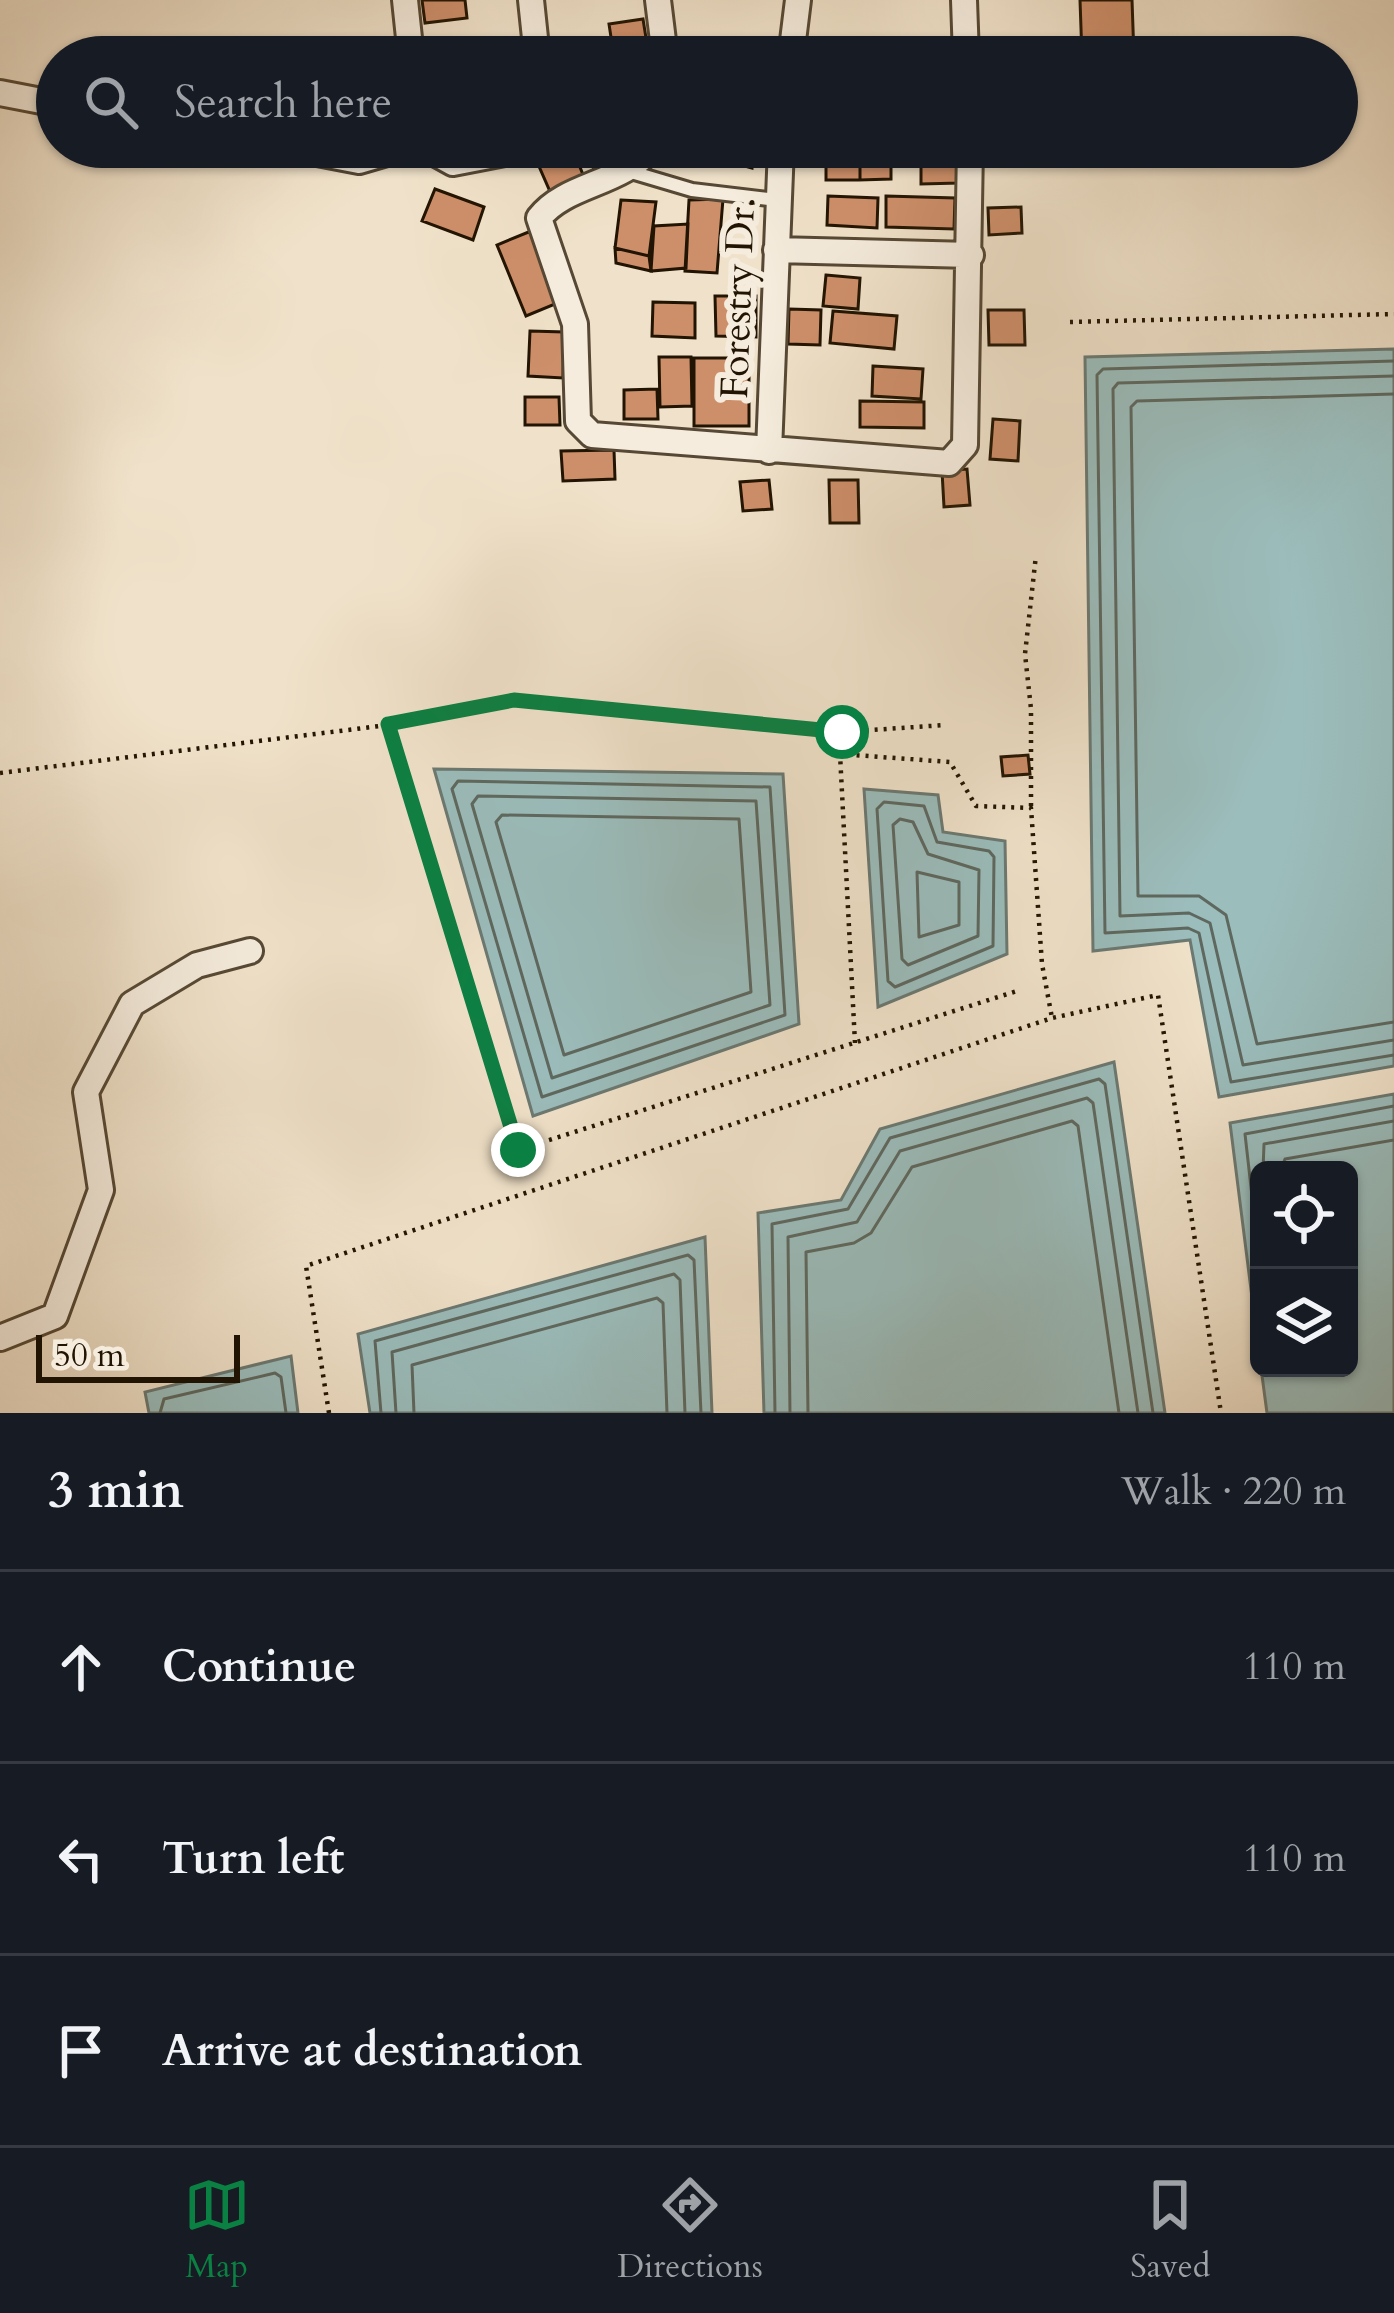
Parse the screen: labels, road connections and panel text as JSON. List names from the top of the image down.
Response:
{
  "streets": {
    "street": ["Forestry Dr."]
  },
  "scale_bar": "50 m",
  "page": {
    "search": "Search here",
    "scale": "50 m",
    "heading": ["3 min", "Walk · 220 m"],
    "list": [
      ["Continue", "110 m"],
      ["Turn left", "110 m"],
      "Arrive at destination"
    ],
    "nav": ["Map", "Directions", "Saved"]
  }
}
